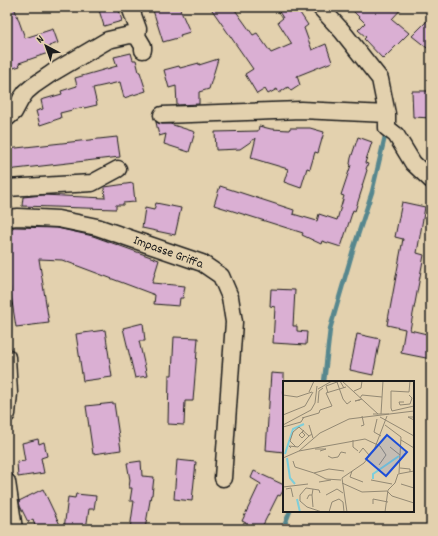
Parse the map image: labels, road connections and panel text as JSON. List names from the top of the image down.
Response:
{
  "streets": {
    "street": ["Impasse Griffa"]
  },
  "north": "top left"
}
